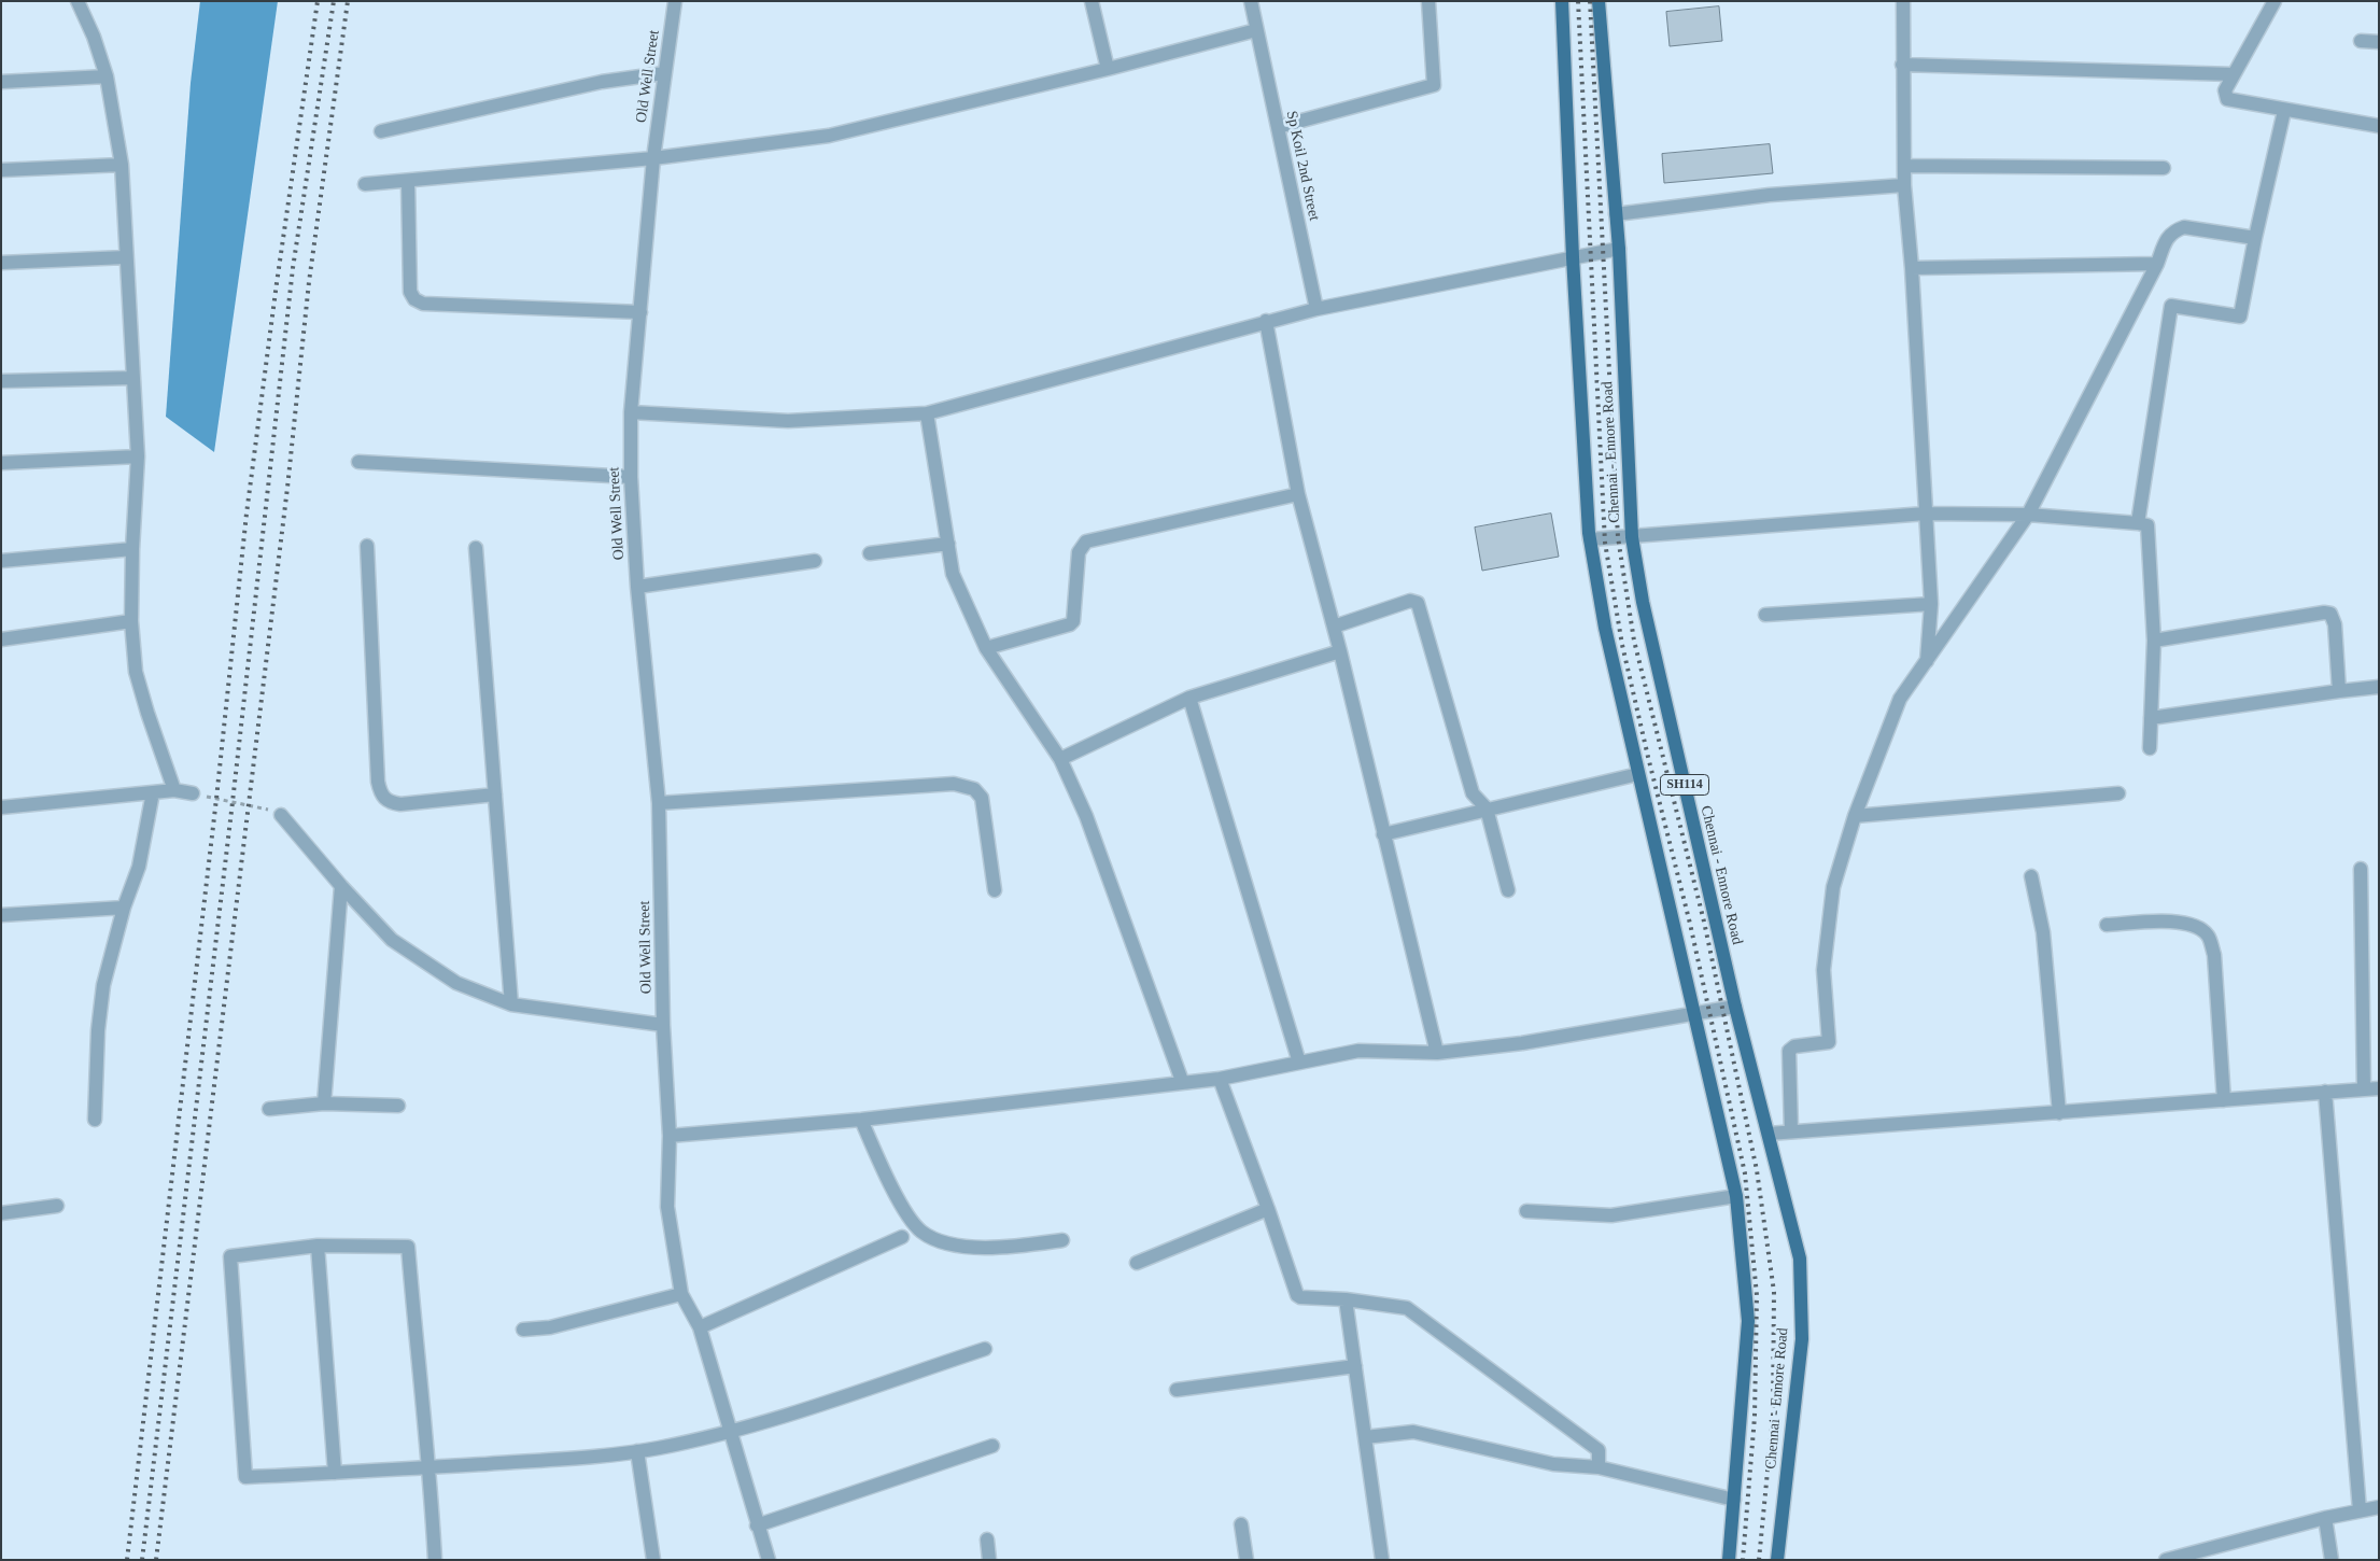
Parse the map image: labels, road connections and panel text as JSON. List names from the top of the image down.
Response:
{
  "streets": {
    "main road": ["Chennai - Ennore Road", "SH114"],
    "street": ["Old Well Street", "Sp Koil 2nd Street"]
  }
}
